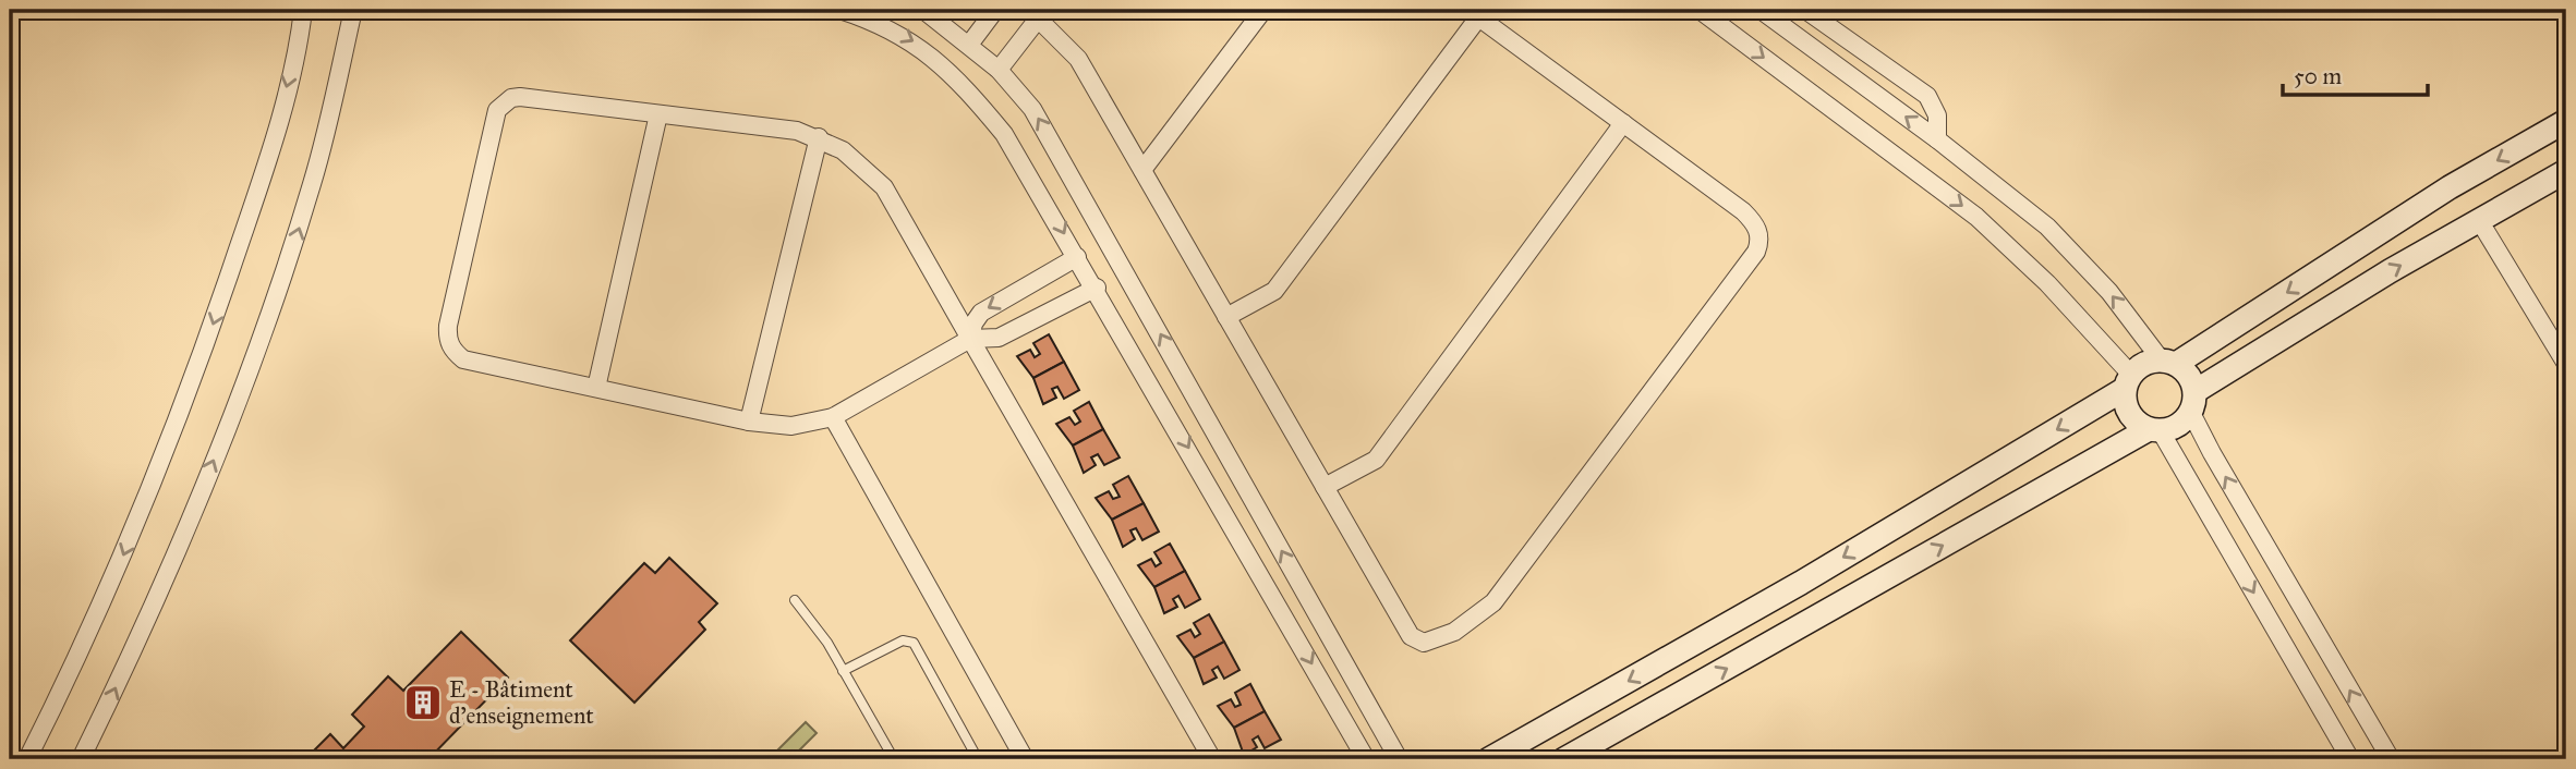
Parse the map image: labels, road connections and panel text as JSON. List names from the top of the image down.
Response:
{
  "places": {
    "building": ["E - Bâtiment d'enseignement"]
  },
  "scale_bar": "50 m"
}
